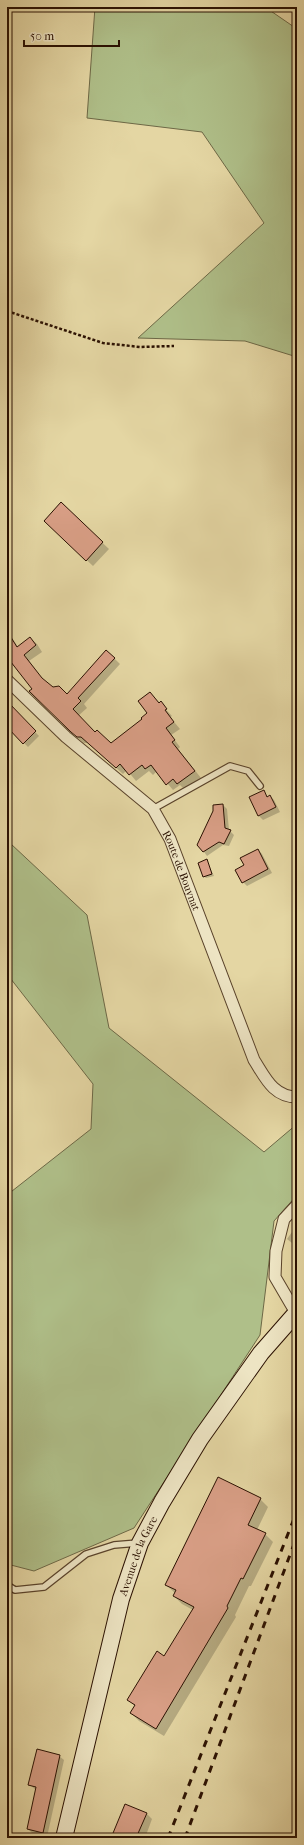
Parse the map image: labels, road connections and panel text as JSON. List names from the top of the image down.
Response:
{
  "streets": {
    "street": ["Route de Bouynat", "Avenue de la Gare"]
  },
  "scale_bar": "50 m"
}
